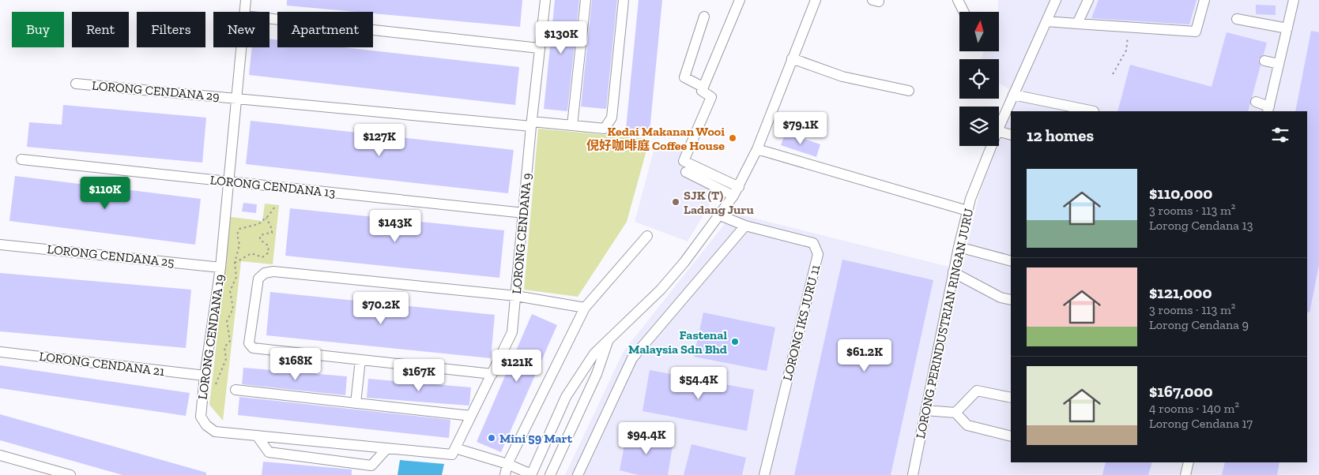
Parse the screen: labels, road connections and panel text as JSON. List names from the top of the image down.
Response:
{
  "streets": {
    "street": [
      "LORONG CENDANA 29",
      "LORONG CENDANA 13",
      "LORONG CENDANA 9",
      "LORONG CENDANA 25",
      "LORONG IKS JURU 11",
      "LORONG PERINDUSTRIAN RINGAN JURU",
      "LORONG CENDANA 19",
      "LORONG CENDANA 21"
    ]
  },
  "crossings": [
    ["LORONG CENDANA 29", "LORONG CENDANA 9"],
    ["LORONG CENDANA 29", "LORONG CENDANA 19"],
    ["LORONG CENDANA 13", "LORONG CENDANA 9"],
    ["LORONG CENDANA 13", "LORONG CENDANA 19"],
    ["LORONG CENDANA 9", "LORONG CENDANA 19"],
    ["LORONG CENDANA 25", "LORONG CENDANA 19"],
    ["LORONG CENDANA 19", "LORONG CENDANA 21"]
  ],
  "places": [
    "Kedai Makanan Wooi 倪好咖啡庭 Coffee House",
    "SJK (T) Ladang Juru",
    "Fastenal Malaysia Sdn Bhd",
    "Mini 59 Mart"
  ],
  "north": "top",
  "page": {
    "chip": [
      "Buy",
      "Rent",
      "Filters",
      "New",
      "Apartment"
    ],
    "price": [
      "$130K",
      "$79.1K",
      "$127K",
      "$110K",
      "$143K",
      "$70.2K",
      "$61.2K",
      "$168K",
      "$121K",
      "$167K",
      "$54.4K",
      "$94.4K"
    ],
    "heading": "12 homes",
    "list": [
      {
        "name": "$110,000",
        "note": "3 rooms · 113 m² · Lorong Cendana 13"
      },
      {
        "name": "$121,000",
        "note": "3 rooms · 113 m² · Lorong Cendana 9"
      },
      {
        "name": "$167,000",
        "note": "4 rooms · 140 m² · Lorong Cendana 17"
      }
    ]
  }
}
